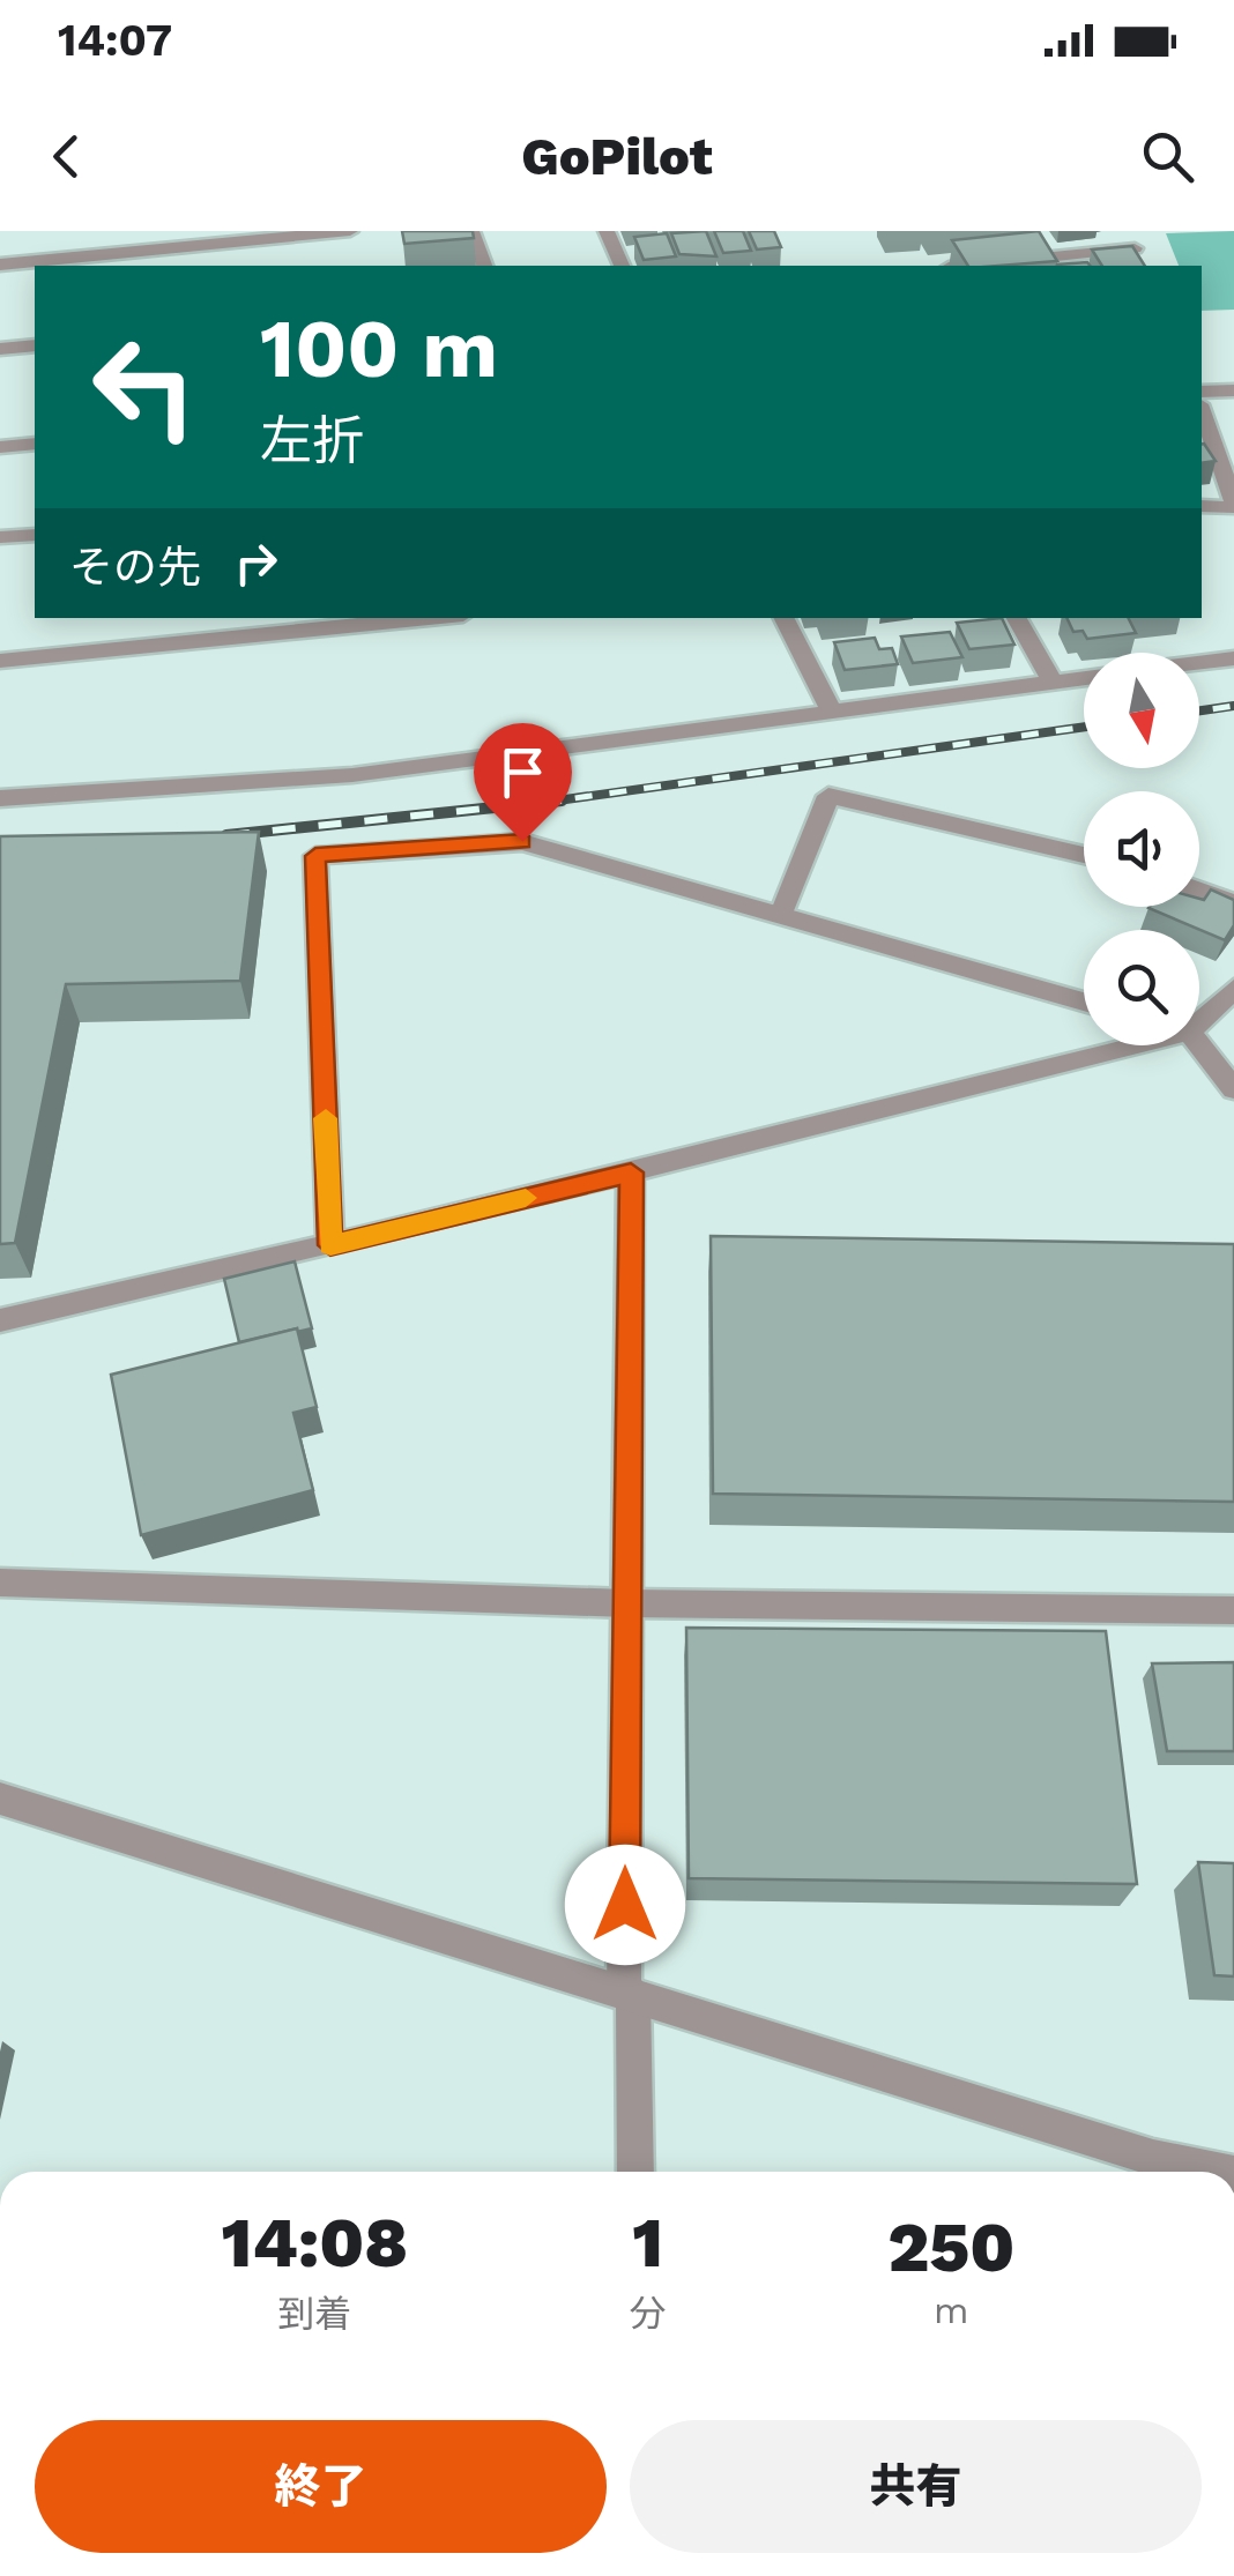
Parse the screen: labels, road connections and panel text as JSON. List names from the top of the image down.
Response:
{
  "north": "bottom",
  "page": {
    "status": "14:07",
    "header": "GoPilot",
    "turn": ["100 m", "左折"],
    "then": "その先",
    "eta": [
      "14:08",
      "到着",
      "1",
      "分",
      "250",
      "m"
    ],
    "buttons": ["終了", "共有"]
  }
}
